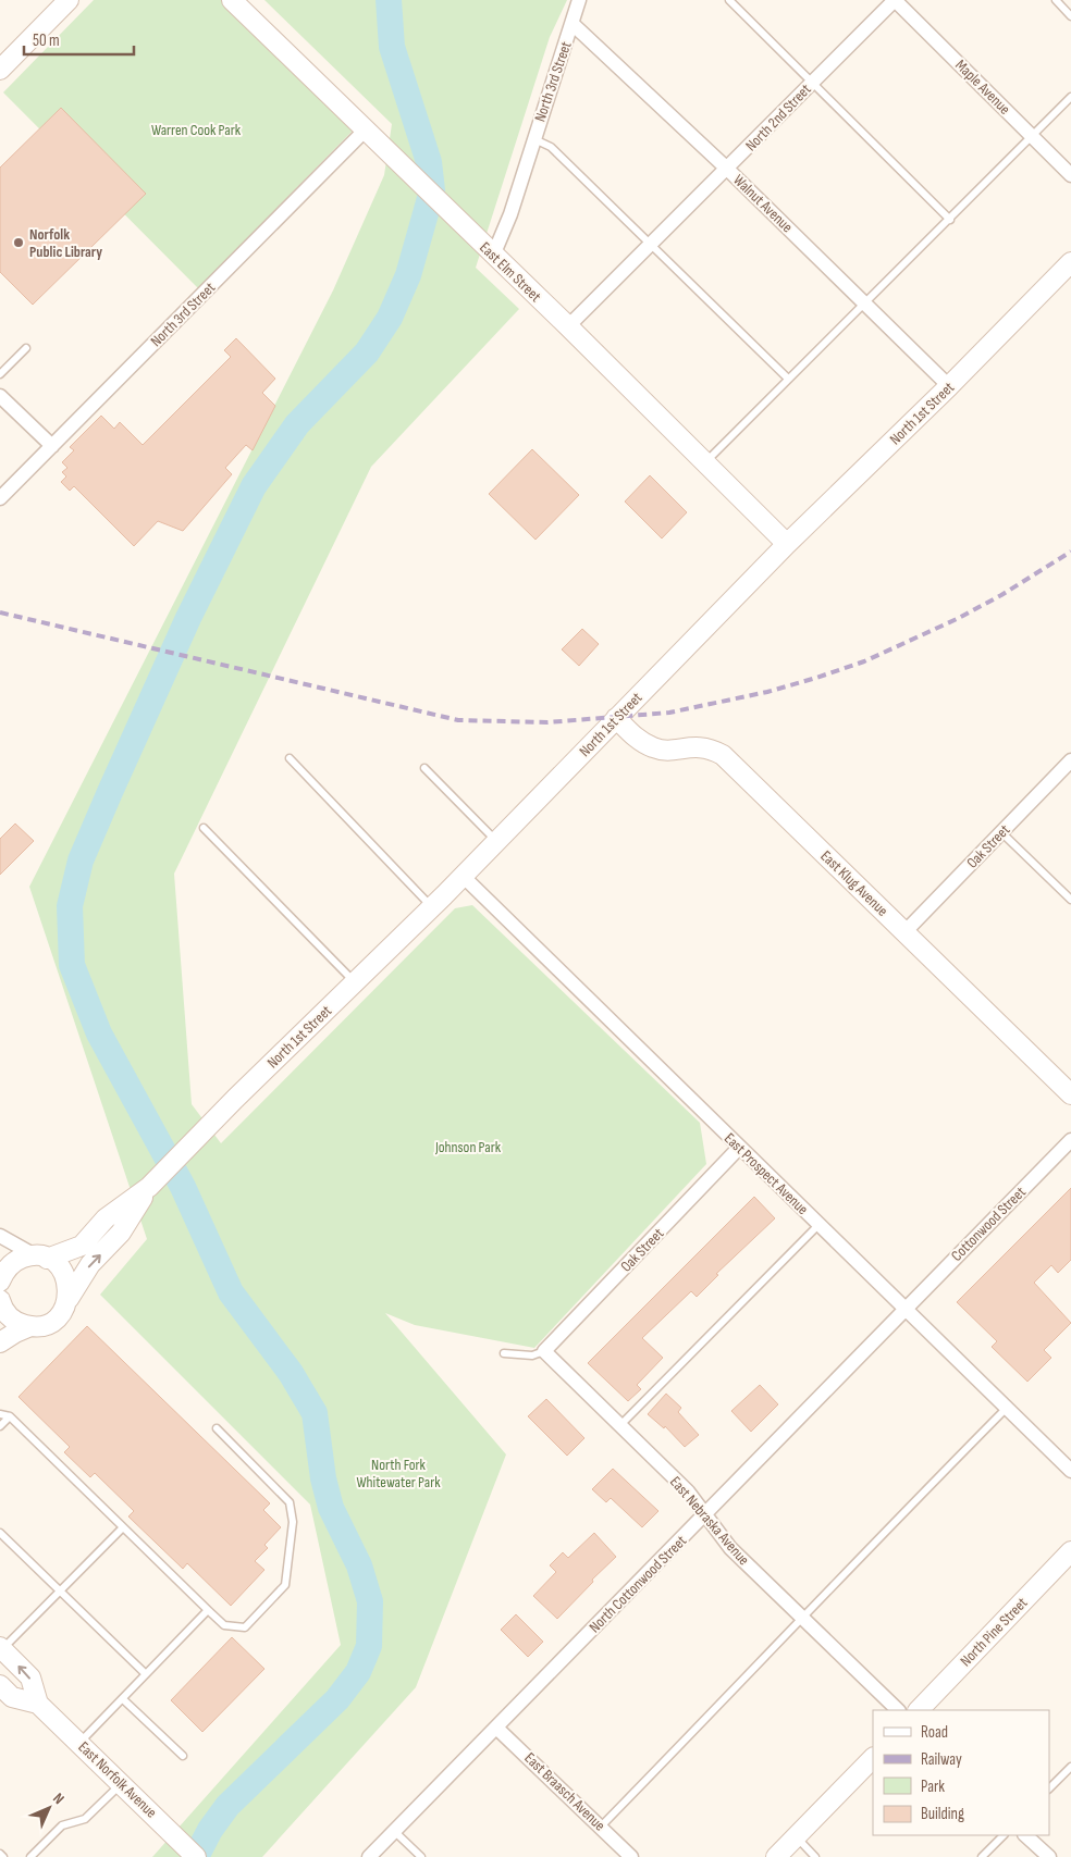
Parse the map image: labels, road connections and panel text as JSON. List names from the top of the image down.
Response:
{
  "streets": {
    "main road": [
      "East Elm Street",
      "North 1st Street",
      "East Klug Avenue",
      "North Pine Street",
      "East Norfolk Avenue"
    ],
    "street": [
      "North 3rd Street",
      "Maple Avenue",
      "North 2nd Street",
      "Walnut Avenue",
      "Oak Street",
      "East Prospect Avenue",
      "Cottonwood Street",
      "East Nebraska Avenue",
      "North Cottonwood Street",
      "East Braasch Avenue"
    ]
  },
  "crossings": [
    ["North 3rd Street", "Walnut Avenue"],
    ["North 3rd Street", "East Elm Street"],
    ["Maple Avenue", "North 2nd Street"],
    ["North 2nd Street", "Walnut Avenue"],
    ["North 2nd Street", "East Elm Street"],
    ["Walnut Avenue", "North 1st Street"],
    ["East Elm Street", "North 1st Street"],
    ["North 1st Street", "East Klug Avenue"],
    ["North 1st Street", "East Prospect Avenue"],
    ["Oak Street", "East Klug Avenue"],
    ["Oak Street", "East Prospect Avenue"],
    ["Oak Street", "East Nebraska Avenue"],
    ["East Prospect Avenue", "Cottonwood Street"],
    ["East Prospect Avenue", "North Cottonwood Street"],
    ["Cottonwood Street", "North Cottonwood Street"],
    ["East Nebraska Avenue", "North Cottonwood Street"],
    ["North Cottonwood Street", "East Braasch Avenue"]
  ],
  "parks": ["Warren Cook Park", "Johnson Park", "North Fork Whitewater Park"],
  "places": ["Norfolk Public Library"],
  "legend": [
    "Road",
    "Railway",
    "Park",
    "Building"
  ],
  "scale_bar": "50 m",
  "north": "top right"
}
